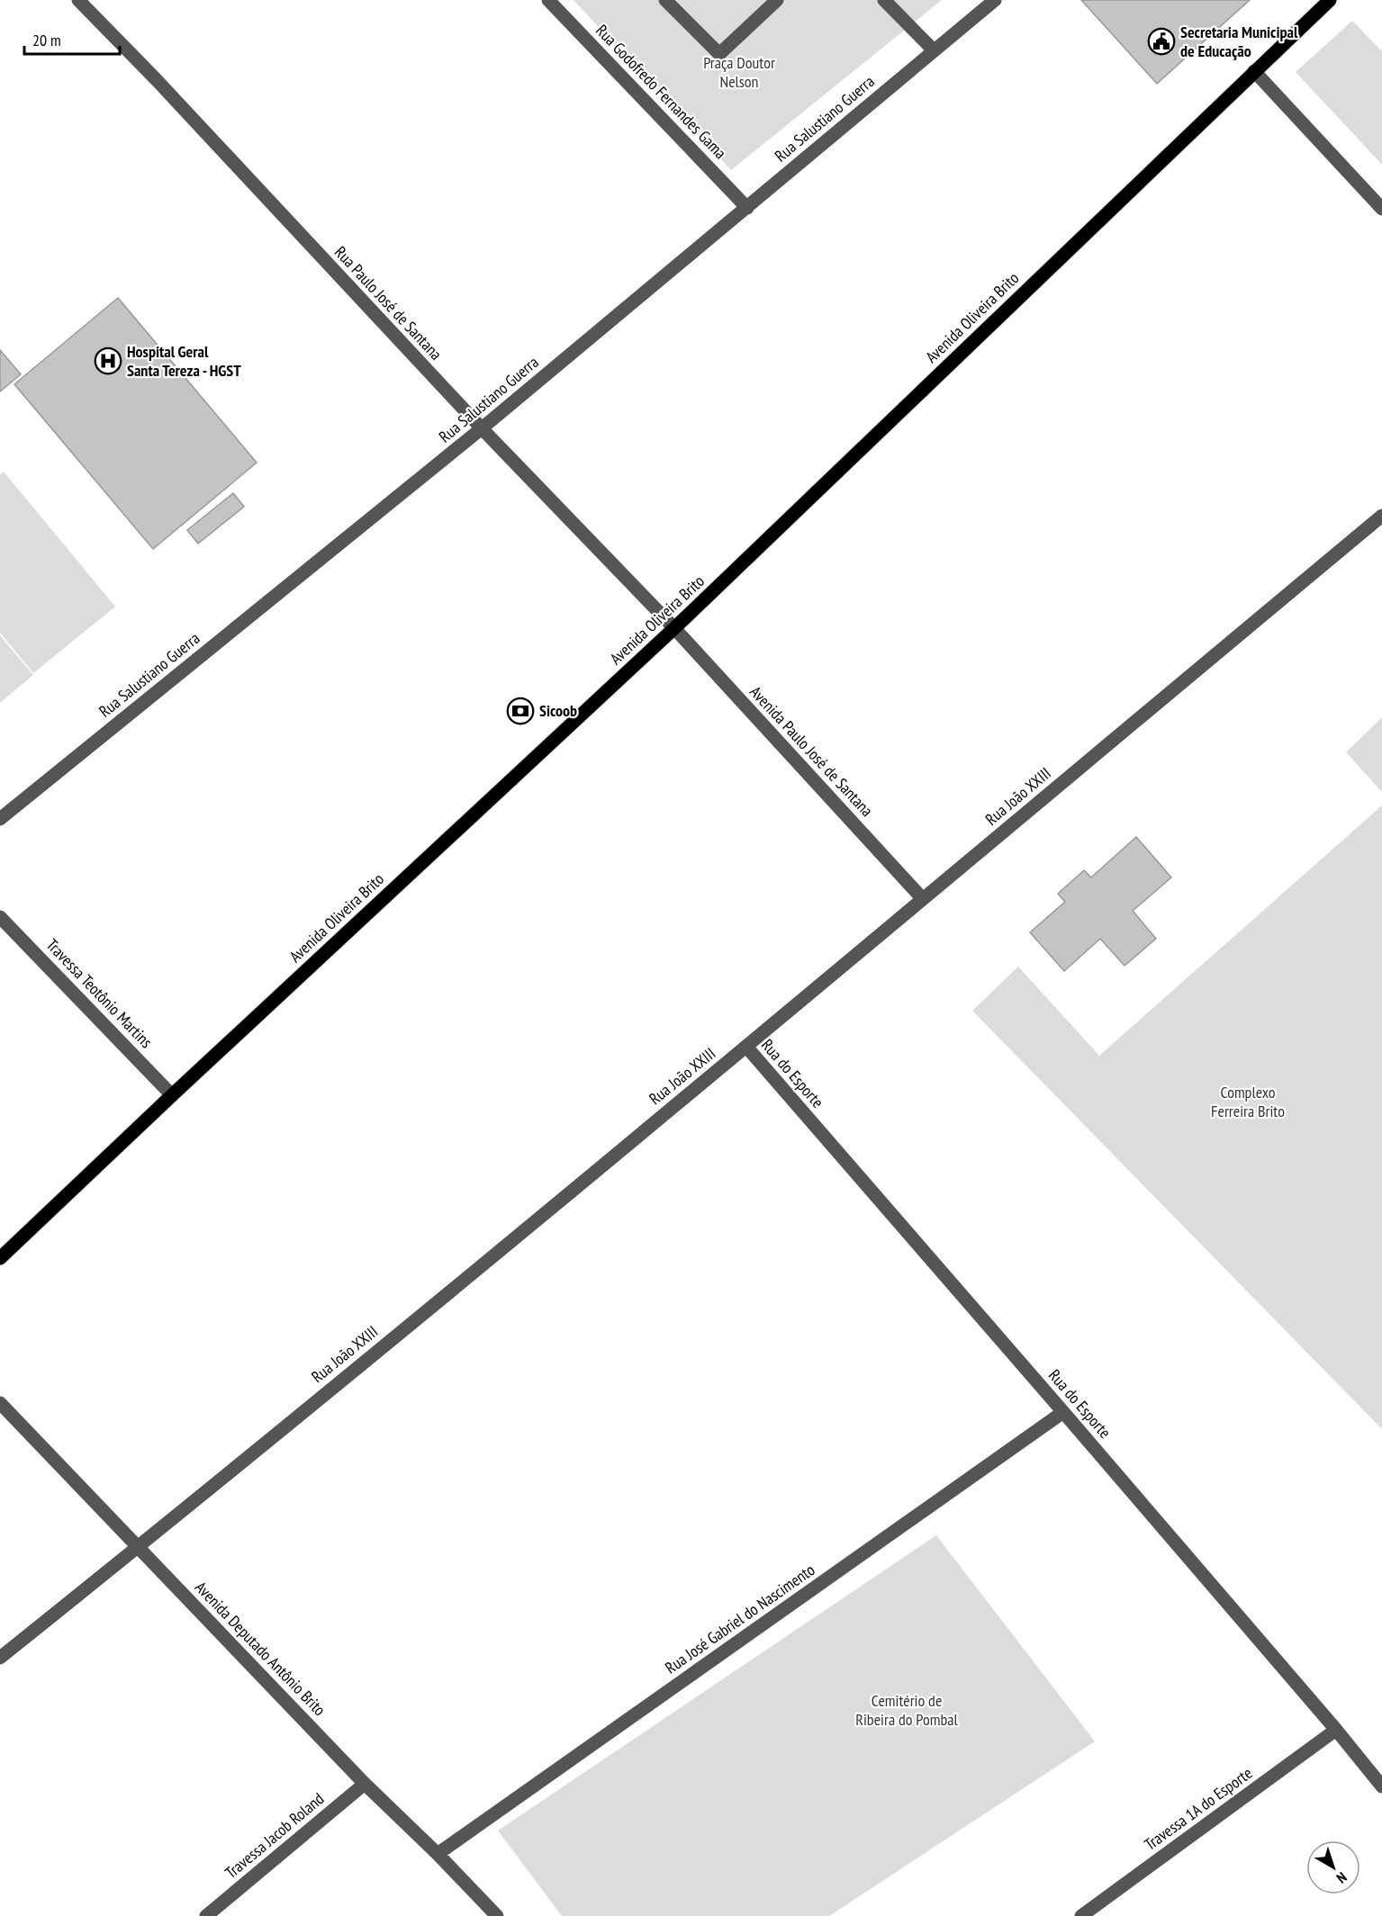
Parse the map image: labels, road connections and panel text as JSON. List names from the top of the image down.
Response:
{
  "streets": {
    "main road": ["Avenida Oliveira Brito"],
    "street": [
      "Rua Godofredo Fernandes Gama",
      "Rua Salustiano Guerra",
      "Rua Paulo José de Santana",
      "Avenida Paulo José de Santana",
      "Rua João XXIII",
      "Travessa Teotônio Martins",
      "Rua do Esporte",
      "Rua José Gabriel do Nascimento",
      "Avenida Deputado Antônio Brito",
      "Travessa 1A do Esporte",
      "Travessa Jacob Roland"
    ]
  },
  "crossings": [
    ["Rua Godofredo Fernandes Gama", "Rua Salustiano Guerra"],
    ["Rua Salustiano Guerra", "Rua Paulo José de Santana"],
    ["Rua Paulo José de Santana", "Avenida Oliveira Brito"],
    ["Rua Paulo José de Santana", "Avenida Paulo José de Santana"],
    ["Avenida Oliveira Brito", "Avenida Paulo José de Santana"],
    ["Avenida Oliveira Brito", "Travessa Teotônio Martins"],
    ["Avenida Paulo José de Santana", "Rua João XXIII"],
    ["Rua João XXIII", "Rua do Esporte"],
    ["Rua João XXIII", "Avenida Deputado Antônio Brito"],
    ["Rua do Esporte", "Rua José Gabriel do Nascimento"],
    ["Rua do Esporte", "Travessa 1A do Esporte"],
    ["Rua José Gabriel do Nascimento", "Avenida Deputado Antônio Brito"],
    ["Avenida Deputado Antônio Brito", "Travessa Jacob Roland"]
  ],
  "parks": ["Praça Doutor Nelson", "Complexo Ferreira Brito", "Cemitério de Ribeira do Pombal"],
  "places": {
    "public building": ["Secretaria Municipal de Educação"],
    "hospital": ["Hospital Geral Santa Tereza - HGST"],
    "bank": ["Sicoob"]
  },
  "scale_bar": "20 m",
  "north": "bottom right"
}
